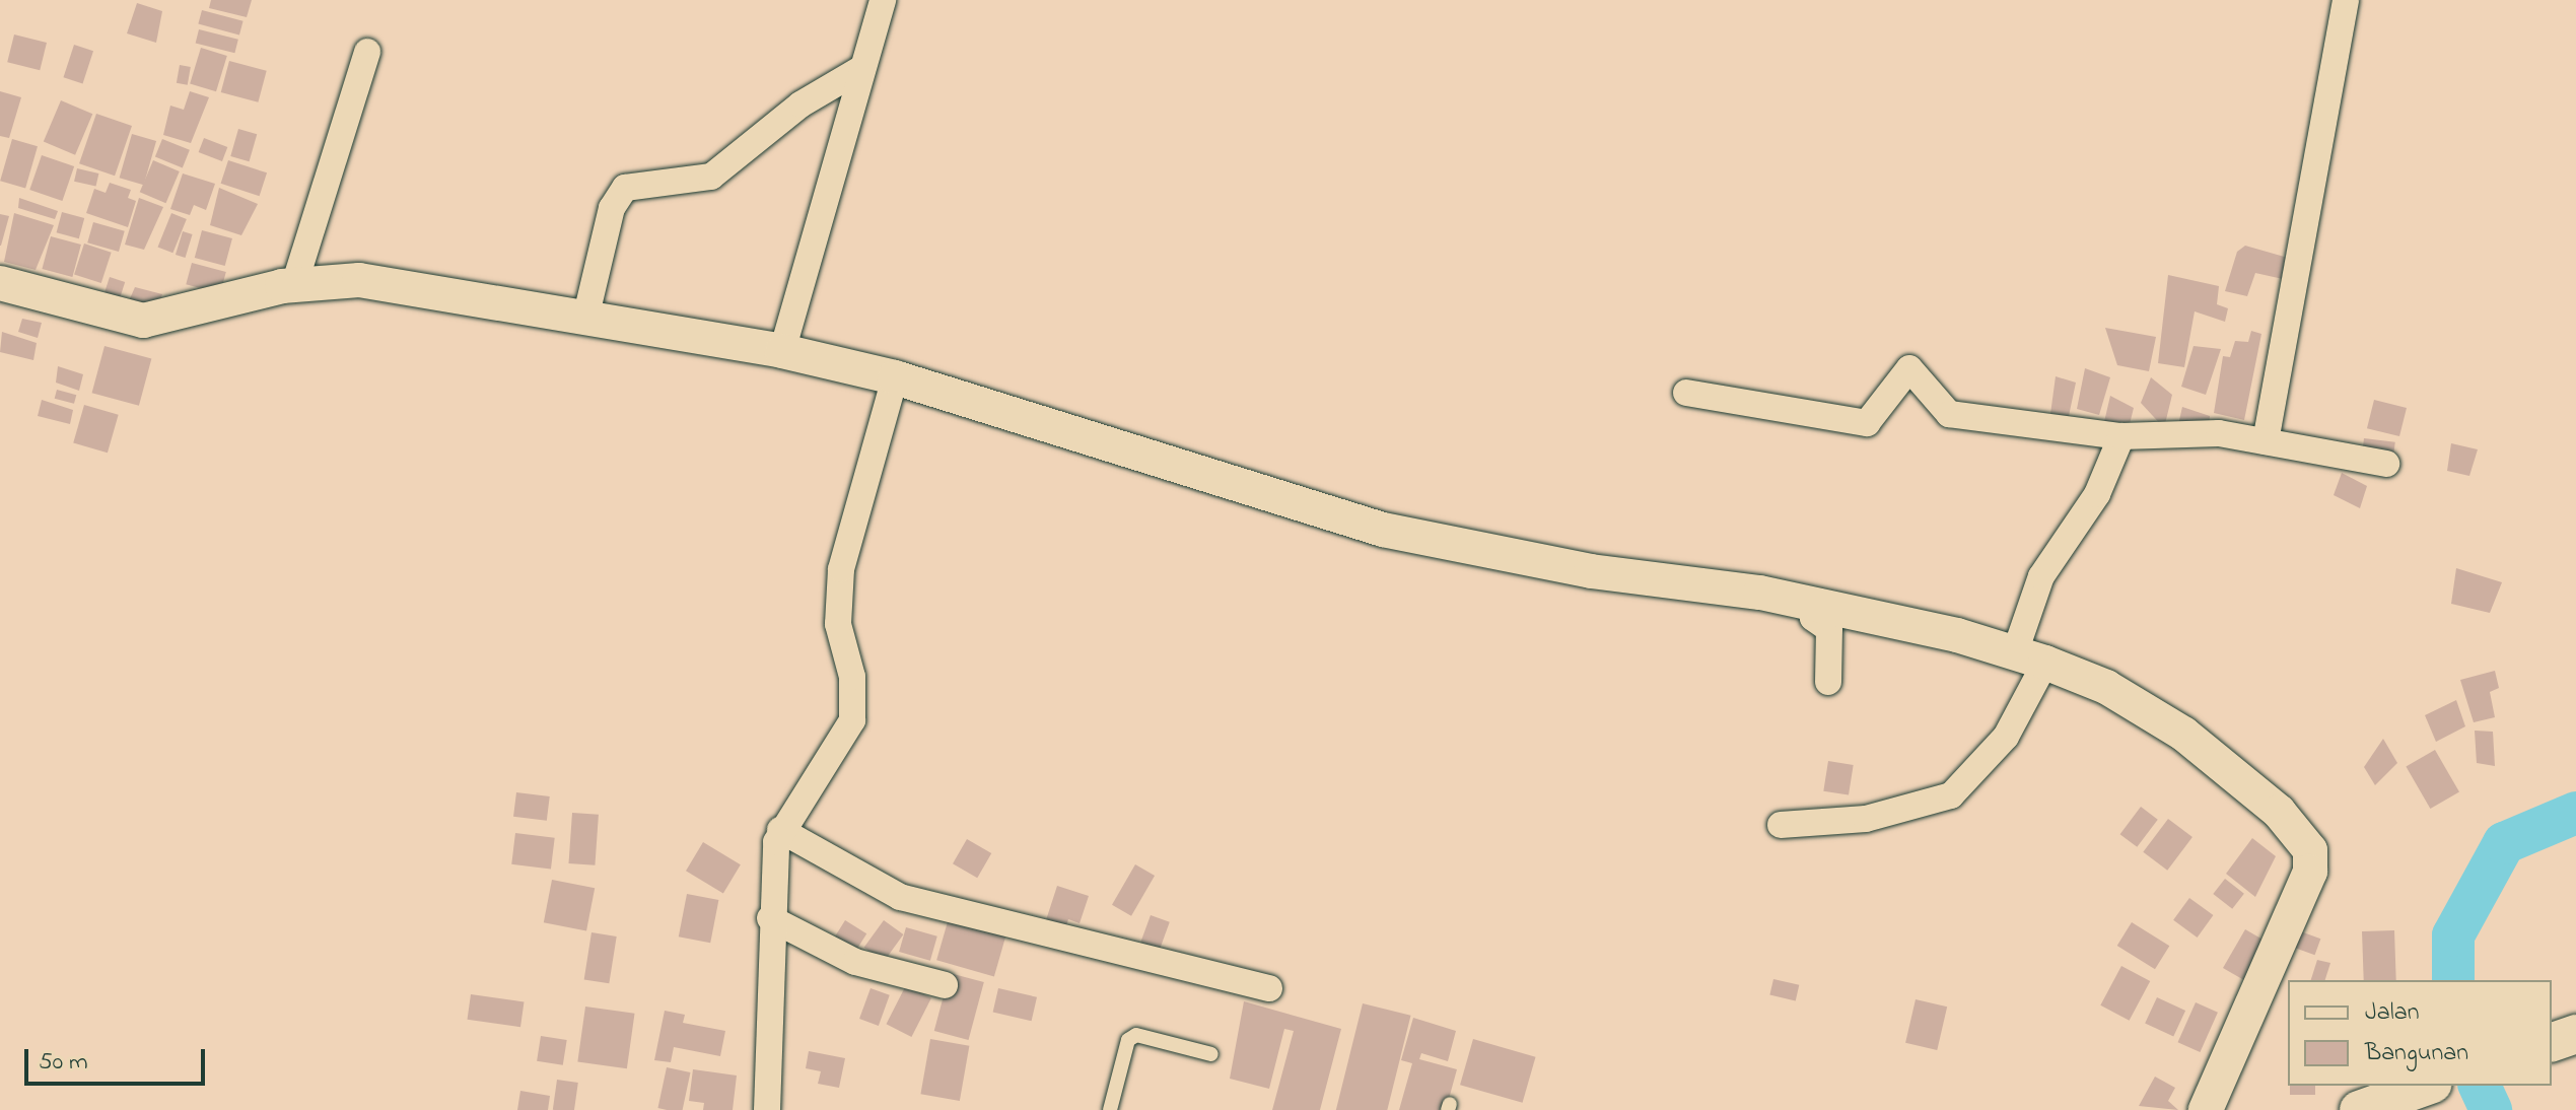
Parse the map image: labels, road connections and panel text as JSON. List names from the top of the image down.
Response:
{
  "legend": ["Jalan", "Bangunan"],
  "scale_bar": "50 m"
}
